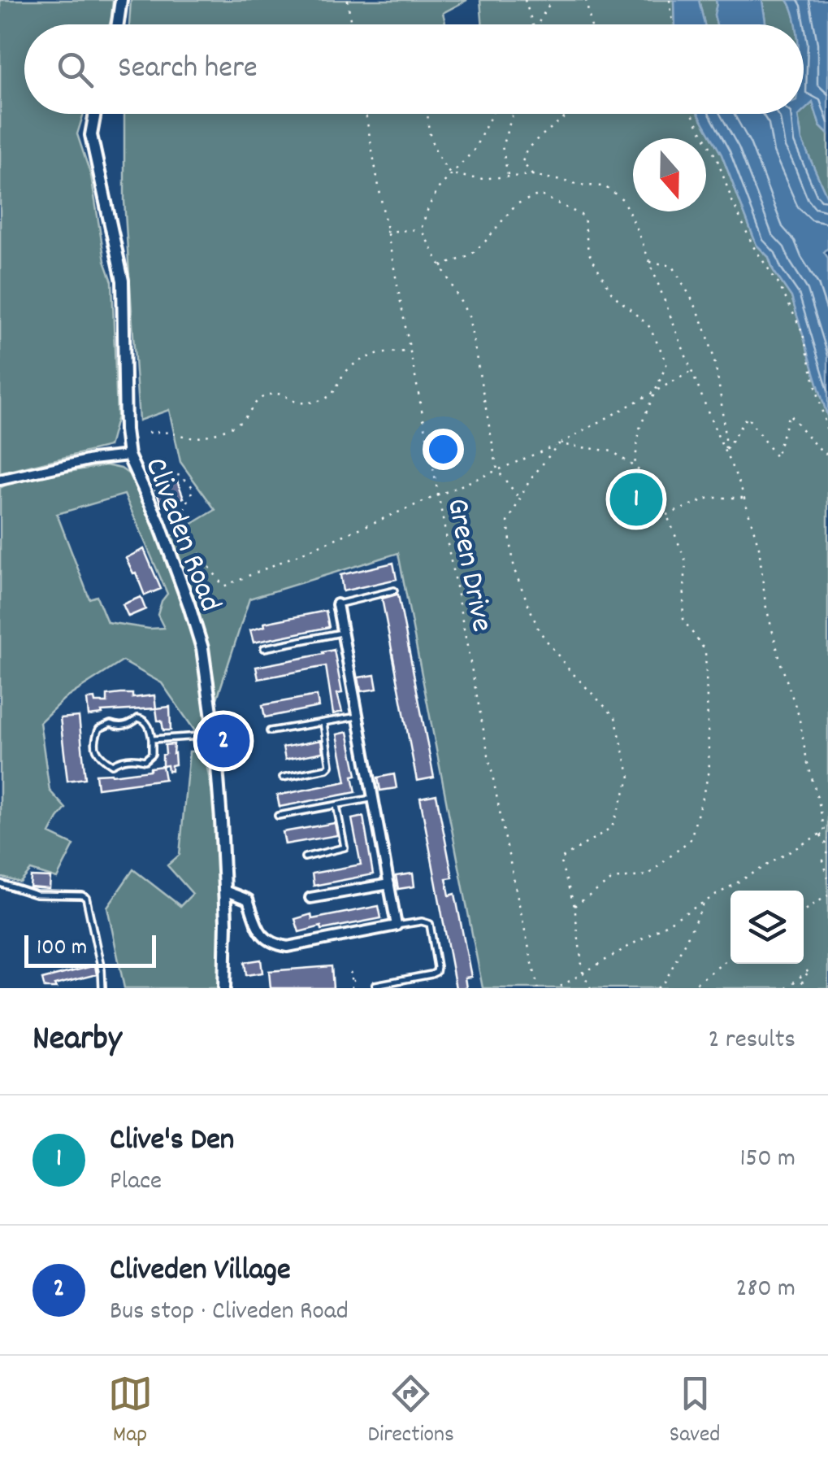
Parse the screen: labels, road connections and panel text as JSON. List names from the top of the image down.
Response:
{
  "streets": {
    "street": ["Cliveden Road"],
    "path": ["Green Drive"]
  },
  "scale_bar": "100 m",
  "north": "bottom",
  "page": {
    "search": "Search here",
    "pins": ["1", "2"],
    "scale": "100 m",
    "heading": ["Nearby", "2 results"],
    "list": [
      {
        "mark": "1",
        "name": "Clive's Den",
        "note": "Place",
        "value": "150 m"
      },
      {
        "mark": "2",
        "name": "Cliveden Village",
        "note": "Bus stop · Cliveden Road",
        "value": "280 m"
      }
    ],
    "nav": ["Map", "Directions", "Saved"]
  }
}
